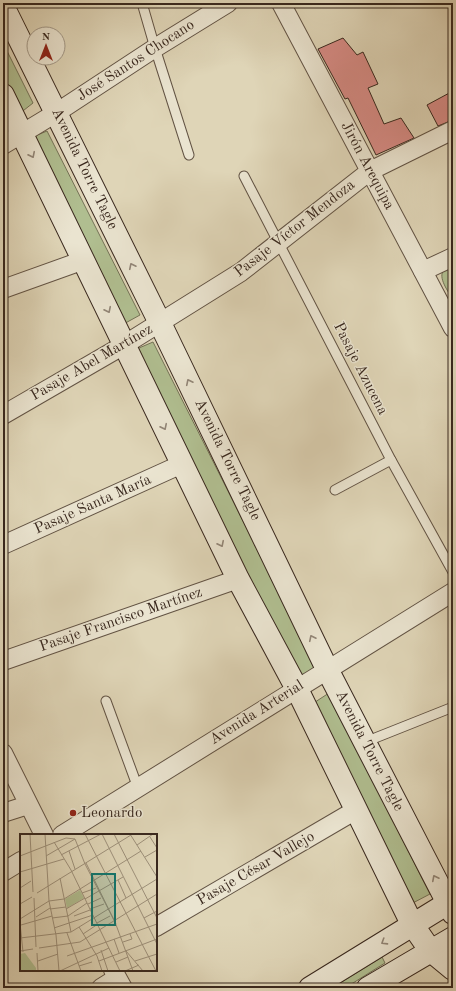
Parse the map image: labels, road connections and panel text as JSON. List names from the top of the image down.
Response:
{
  "streets": {
    "street": [
      "José Santos Chocano",
      "Jirón Arequipa",
      "Avenida Torre Tagle",
      "Pasaje Víctor Mendoza",
      "Pasaje Abel Martínez",
      "Pasaje Santa María",
      "Pasaje Francisco Martínez",
      "Avenida Arterial",
      "Pasaje César Vallejo"
    ],
    "lane": ["Pasaje Azucena"]
  },
  "crossings": [
    ["José Santos Chocano", "Avenida Torre Tagle"],
    ["Jirón Arequipa", "Pasaje Víctor Mendoza"],
    ["Avenida Torre Tagle", "Pasaje Víctor Mendoza"],
    ["Avenida Torre Tagle", "Pasaje Abel Martínez"],
    ["Avenida Torre Tagle", "Avenida Arterial"],
    ["Pasaje Víctor Mendoza", "Pasaje Abel Martínez"],
    ["Pasaje Víctor Mendoza", "Pasaje Azucena"]
  ],
  "places": ["Leonardo"],
  "north": "top"
}
